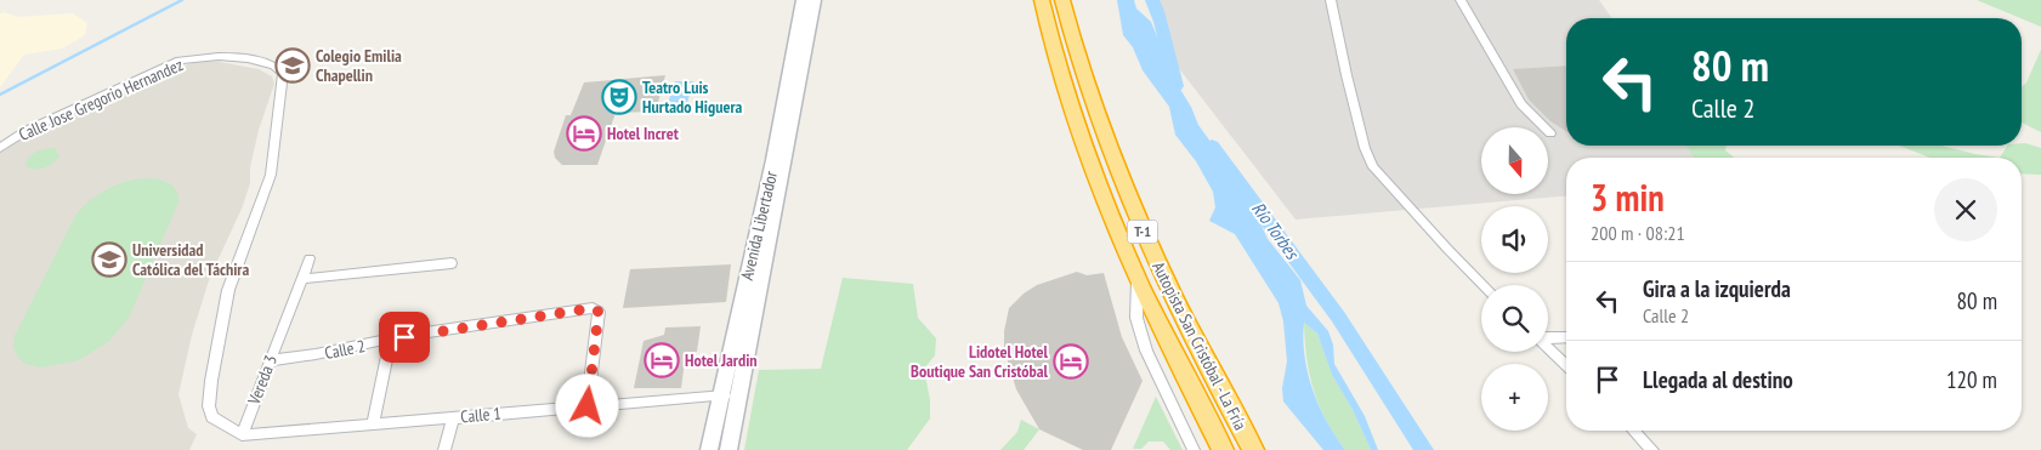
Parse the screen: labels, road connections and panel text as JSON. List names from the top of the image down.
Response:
{
  "streets": {
    "highway": ["T-1", "Autopista San Cristóbal - La Fría"],
    "main road": ["Avenida Libertador"],
    "street": [
      "Calle Jose Gregorio Hernandez",
      "Calle 2",
      "Vereda 3",
      "Calle 1"
    ]
  },
  "crossings": [
    ["Calle Jose Gregorio Hernandez", "Vereda 3"],
    ["Calle Jose Gregorio Hernandez", "Calle 1"],
    ["Avenida Libertador", "Calle 1"],
    ["Calle 2", "Vereda 3"],
    ["Calle 2", "Calle 1"],
    ["Vereda 3", "Calle 1"]
  ],
  "water": ["Río Torbes"],
  "places": {
    "school or university": ["Colegio Emilia Chapellin", "Universidad Católica del Táchira"],
    "theatre": ["Teatro Luis Hurtado Higuera"],
    "hotel": ["Hotel Incret", "Hotel Jardin", "Lidotel Hotel Boutique San Cristóbal"]
  },
  "north": "bottom",
  "page": {
    "turn": ["80 m", "Calle 2"],
    "map_buttons": "+",
    "heading": ["3 min", "200 m · 08:21"],
    "list": [
      {
        "name": "Gira a la izquierda",
        "note": "Calle 2",
        "value": "80 m"
      },
      {
        "name": "Llegada al destino",
        "value": "120 m"
      }
    ]
  }
}
